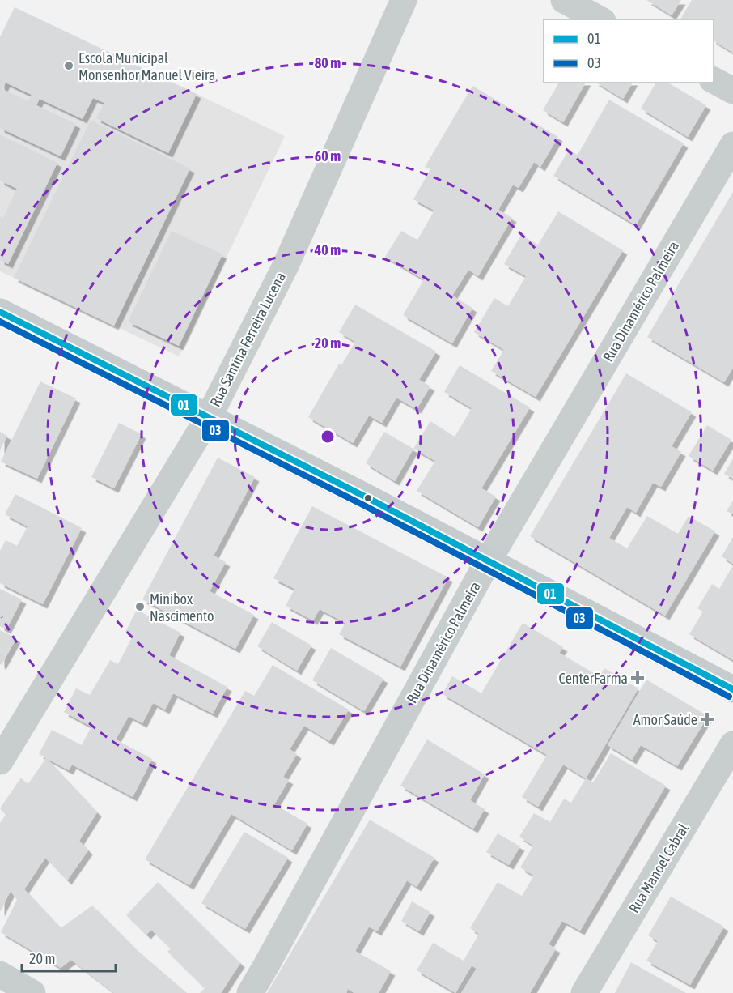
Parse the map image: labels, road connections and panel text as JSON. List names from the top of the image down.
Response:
{
  "streets": {
    "street": ["Rua Dinamérico Palmeira", "Rua Santina Ferreira Lucena", "Rua Manoel Cabral"]
  },
  "places": {
    "other": ["Escola Municipal Monsenhor Manuel Vieira", "Minibox Nascimento"],
    "health": ["CenterFarma", "Amor Saúde"]
  },
  "lines": ["transit line 01", "transit line 03"],
  "legend": ["01", "03"],
  "scale_bar": "20 m",
  "rings": [
    "80 m",
    "60 m",
    "40 m",
    "20 m"
  ]
}
